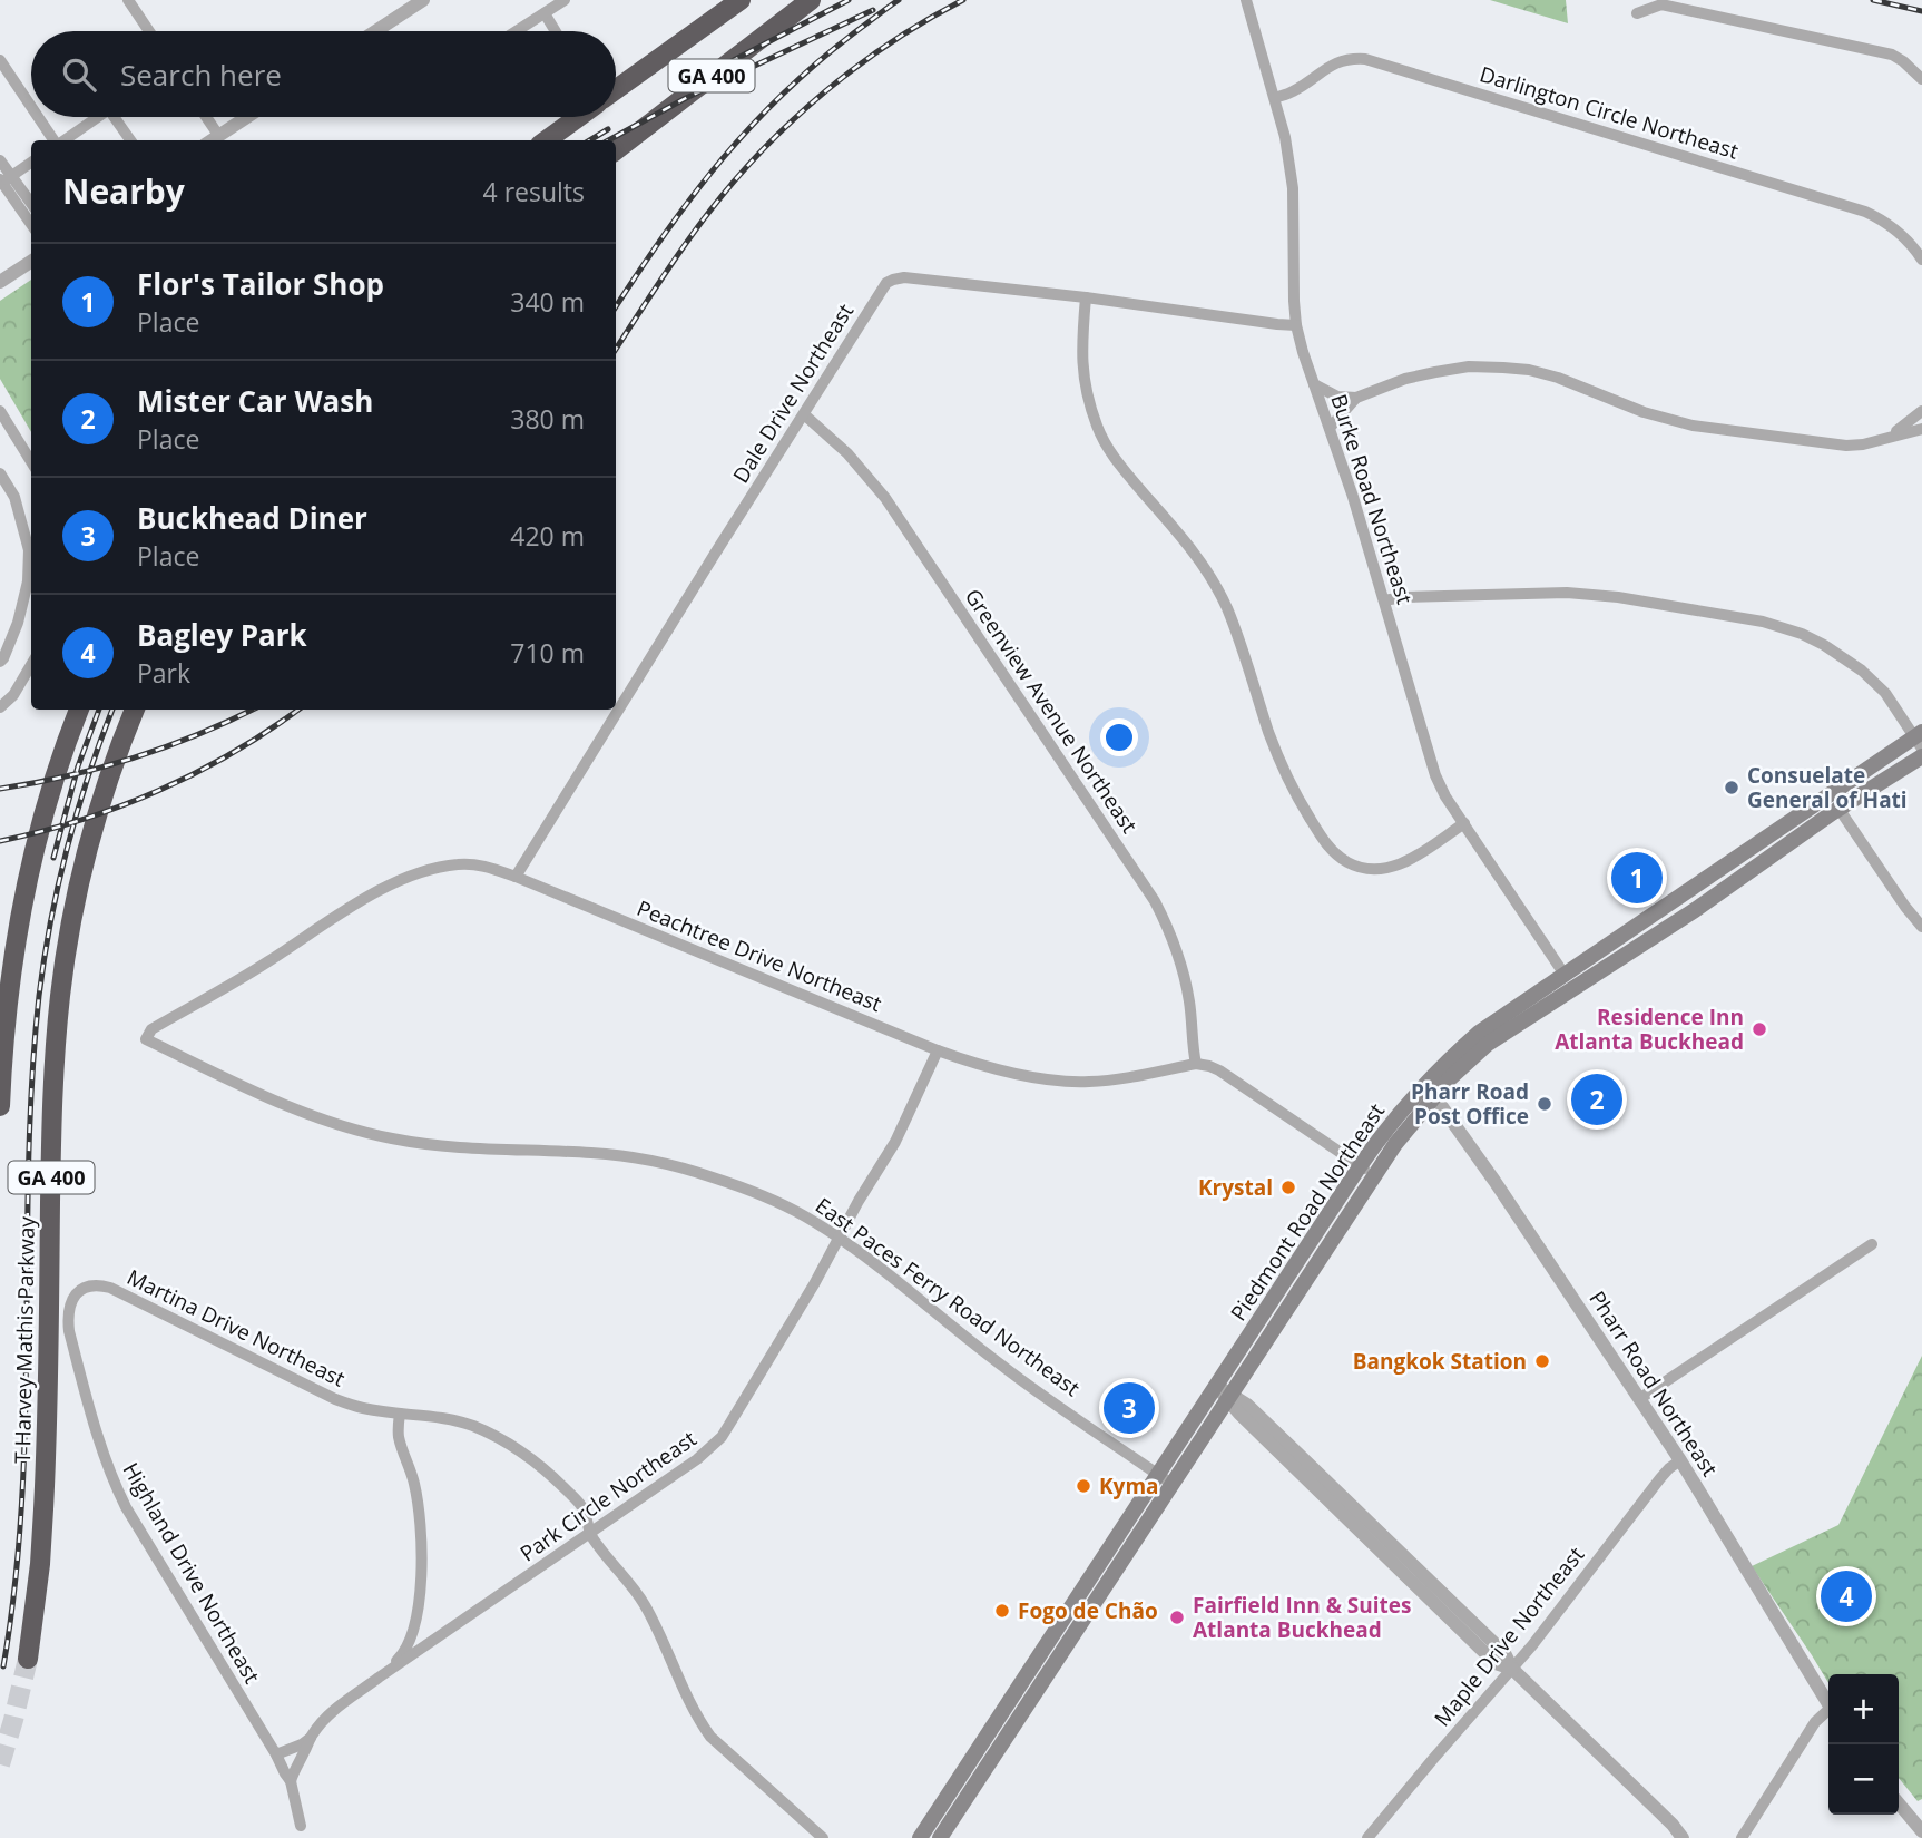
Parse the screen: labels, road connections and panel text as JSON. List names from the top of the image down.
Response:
{
  "streets": {
    "highway": ["GA 400", "T Harvey Mathis Parkway"],
    "main road": ["Piedmont Road Northeast"],
    "street": [
      "Darlington Circle Northeast",
      "Dale Drive Northeast",
      "Burke Road Northeast",
      "Greenview Avenue Northeast",
      "Peachtree Drive Northeast",
      "East Paces Ferry Road Northeast",
      "Martina Drive Northeast",
      "Pharr Road Northeast",
      "Park Circle Northeast",
      "Highland Drive Northeast",
      "Maple Drive Northeast"
    ]
  },
  "crossings": [
    ["Darlington Circle Northeast", "Burke Road Northeast"],
    ["Dale Drive Northeast", "Burke Road Northeast"],
    ["Dale Drive Northeast", "Greenview Avenue Northeast"],
    ["Dale Drive Northeast", "Peachtree Drive Northeast"],
    ["Burke Road Northeast", "Piedmont Road Northeast"],
    ["Greenview Avenue Northeast", "Peachtree Drive Northeast"],
    ["Peachtree Drive Northeast", "East Paces Ferry Road Northeast"],
    ["Peachtree Drive Northeast", "Park Circle Northeast"],
    ["Piedmont Road Northeast", "East Paces Ferry Road Northeast"],
    ["Piedmont Road Northeast", "Pharr Road Northeast"],
    ["East Paces Ferry Road Northeast", "Park Circle Northeast"],
    ["Martina Drive Northeast", "Park Circle Northeast"],
    ["Martina Drive Northeast", "Highland Drive Northeast"],
    ["Pharr Road Northeast", "Maple Drive Northeast"],
    ["Park Circle Northeast", "Highland Drive Northeast"]
  ],
  "places": [
    "Consuelate General of Hati",
    "Residence Inn Atlanta Buckhead",
    "Pharr Road Post Office",
    "Krystal",
    "Bangkok Station",
    "Kyma",
    "Fogo de Chão",
    "Fairfield Inn & Suites Atlanta Buckhead"
  ],
  "page": {
    "search": "Search here",
    "heading": ["Nearby", "4 results"],
    "list": [
      {
        "mark": "1",
        "name": "Flor's Tailor Shop",
        "note": "Place",
        "value": "340 m"
      },
      {
        "mark": "2",
        "name": "Mister Car Wash",
        "note": "Place",
        "value": "380 m"
      },
      {
        "mark": "3",
        "name": "Buckhead Diner",
        "note": "Place",
        "value": "420 m"
      },
      {
        "mark": "4",
        "name": "Bagley Park",
        "note": "Park",
        "value": "710 m"
      }
    ],
    "pins": [
      "1",
      "2",
      "3",
      "4"
    ],
    "map_buttons": ["+", "−"]
  }
}
